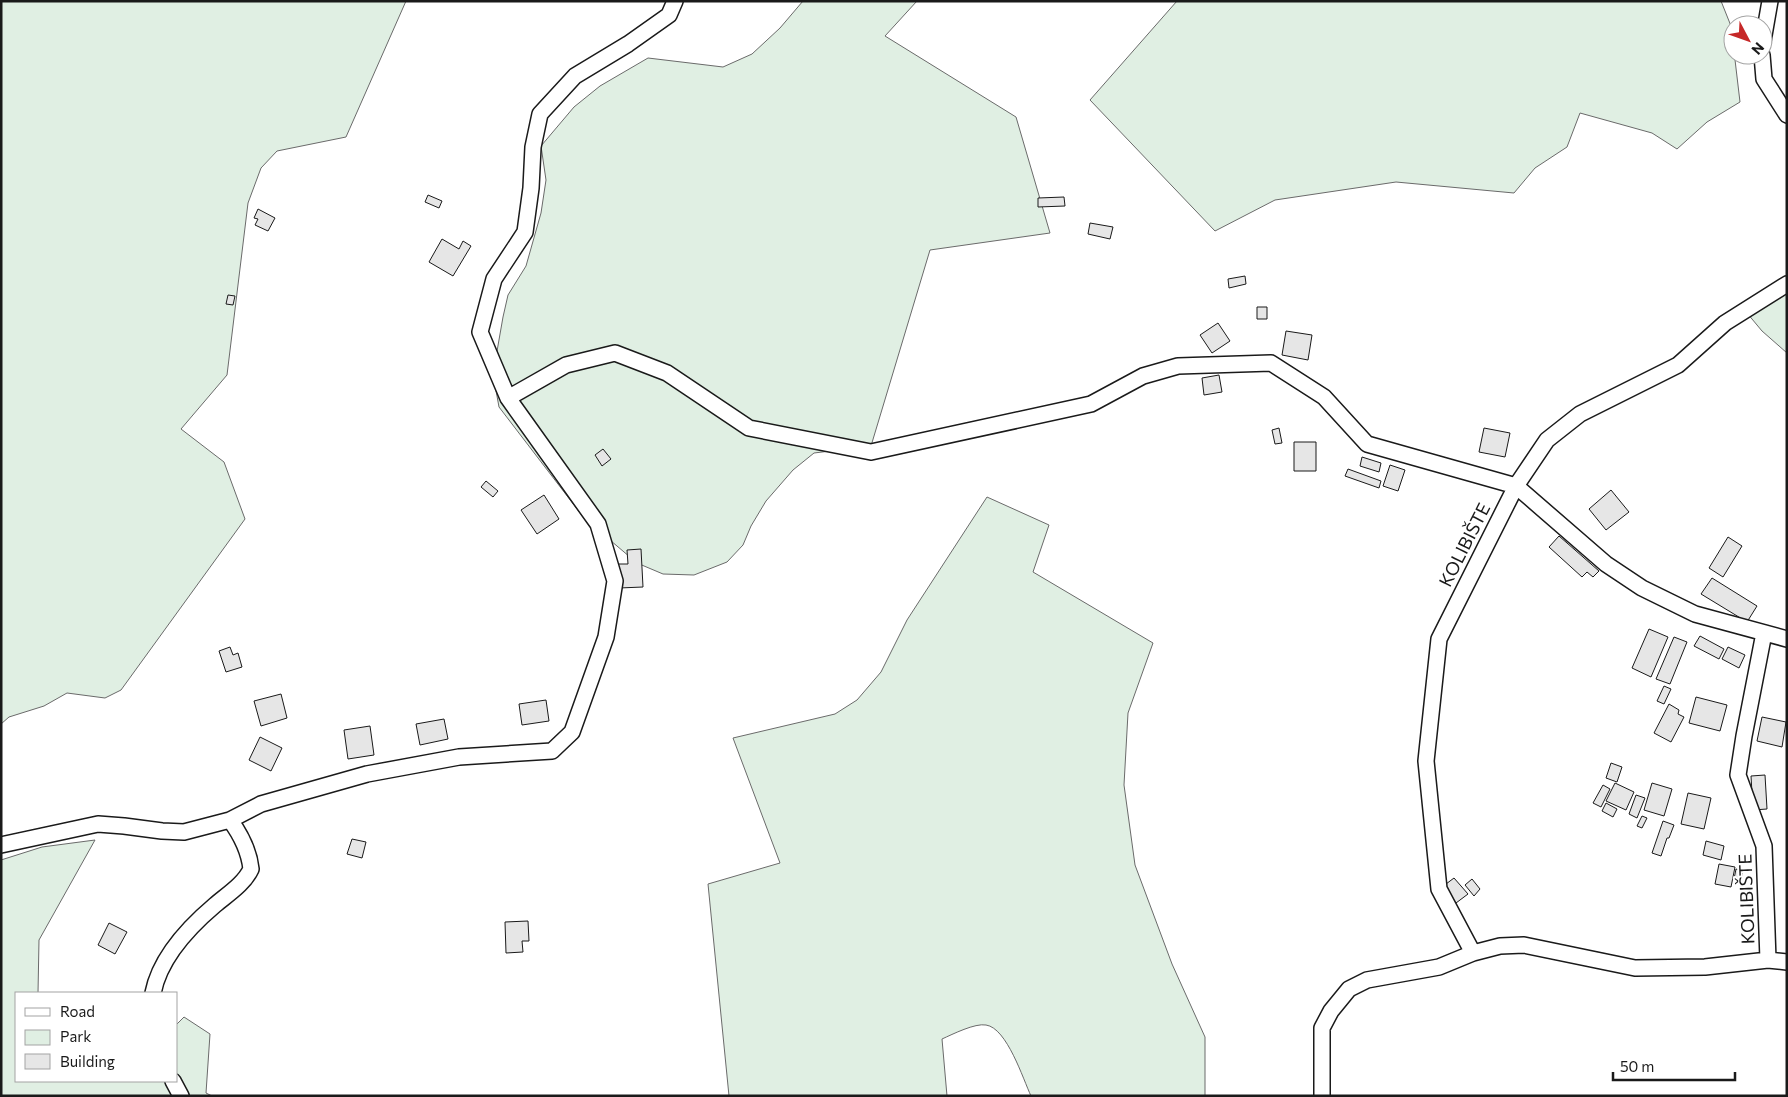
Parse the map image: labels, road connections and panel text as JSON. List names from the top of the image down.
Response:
{
  "streets": {
    "street": ["KOLIBIŠTE"]
  },
  "legend": ["Road", "Park", "Building"],
  "scale_bar": "50 m",
  "north": "bottom right"
}
